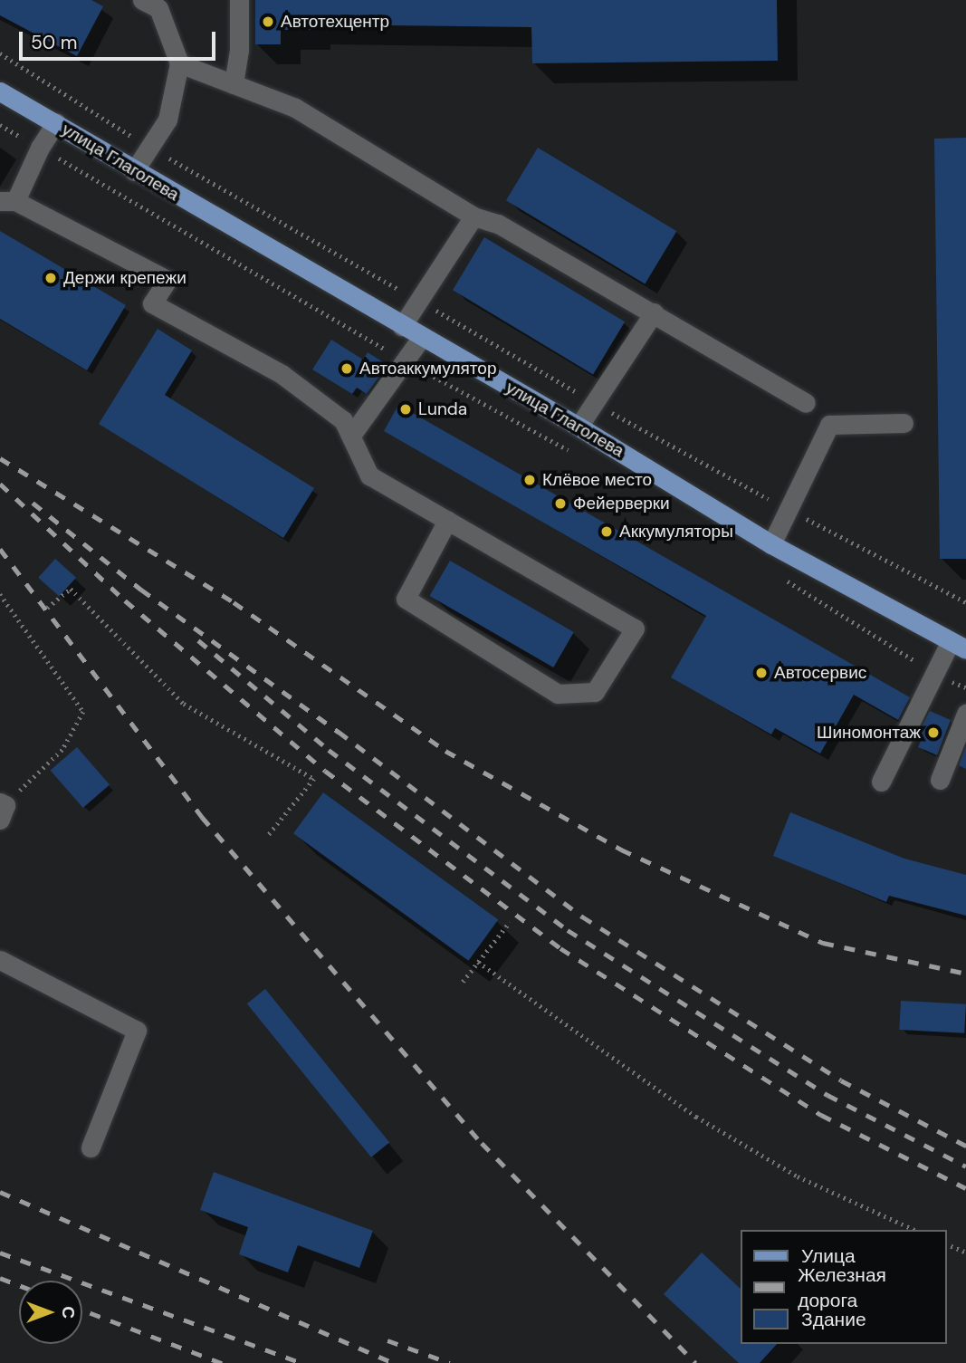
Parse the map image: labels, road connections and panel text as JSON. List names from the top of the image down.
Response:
{
  "streets": {
    "main road": ["улица Глаголева"]
  },
  "places": [
    "Автотехцентр",
    "Держи крепежи",
    "Автоаккумулятор",
    "Lunda",
    "Клёвое место",
    "Фейерверки",
    "Аккумуляторы",
    "Автосервис",
    "Шиномонтаж"
  ],
  "legend": ["Улица", "Железная дорога", "Здание"],
  "scale_bar": "50 m",
  "north": "right"
}
